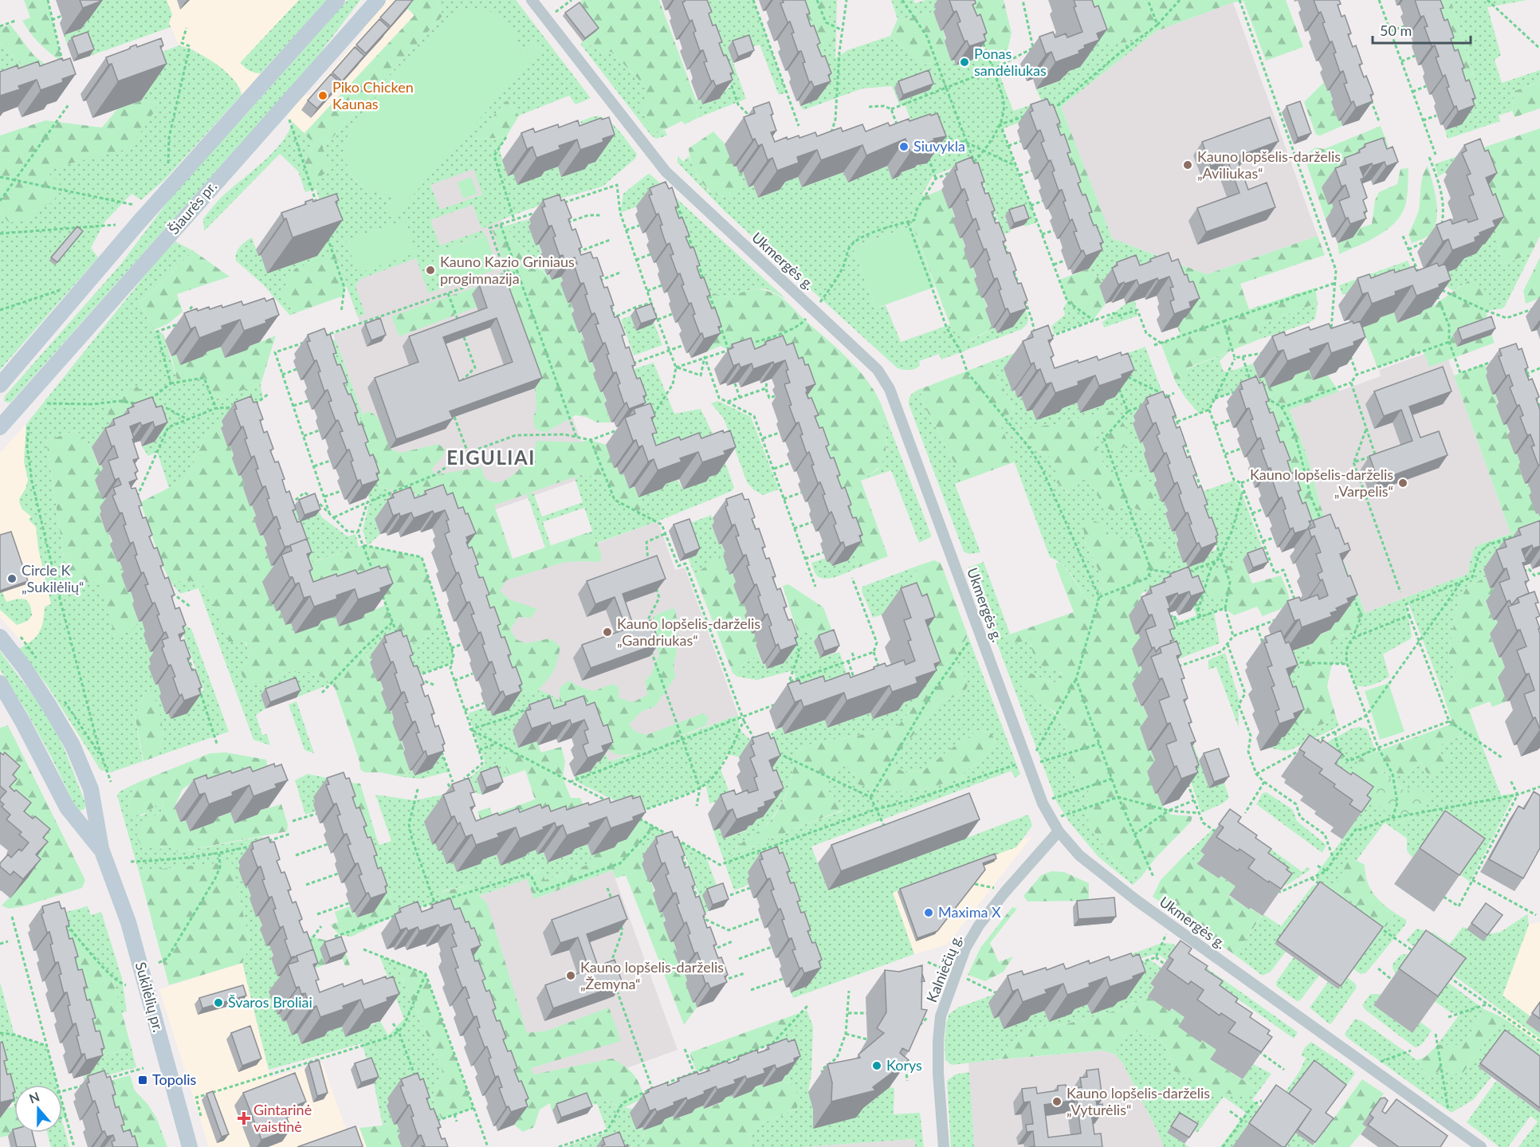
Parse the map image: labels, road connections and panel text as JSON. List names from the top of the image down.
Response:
{
  "streets": {
    "main road": ["Šiaurės pr.", "Sukilėlių pr."],
    "street": ["Ukmergės g.", "Kalniečių g."]
  },
  "crossings": [
    ["Ukmergės g.", "Kalniečių g."]
  ],
  "districts": ["EIGULIAI"],
  "places": {
    "other": [
      "Ponas sandėliukas",
      "Piko Chicken Kaunas",
      "Siuvykla",
      "Kauno lopšelis-darželis „Aviliukas“",
      "Kauno Kazio Griniaus progimnazija",
      "Kauno lopšelis-darželis „Varpelis“",
      "Circle K „Sukilėlių“",
      "Kauno lopšelis-darželis „Gandriukas“",
      "Maxima X",
      "Kauno lopšelis-darželis „Žemyna“",
      "Švaros Broliai",
      "Korys",
      "Kauno lopšelis-darželis „Vyturėlis“"
    ],
    "transit": ["Topolis"],
    "health": ["Gintarinė vaistinė"]
  },
  "scale_bar": "50 m",
  "north": "top"
}
